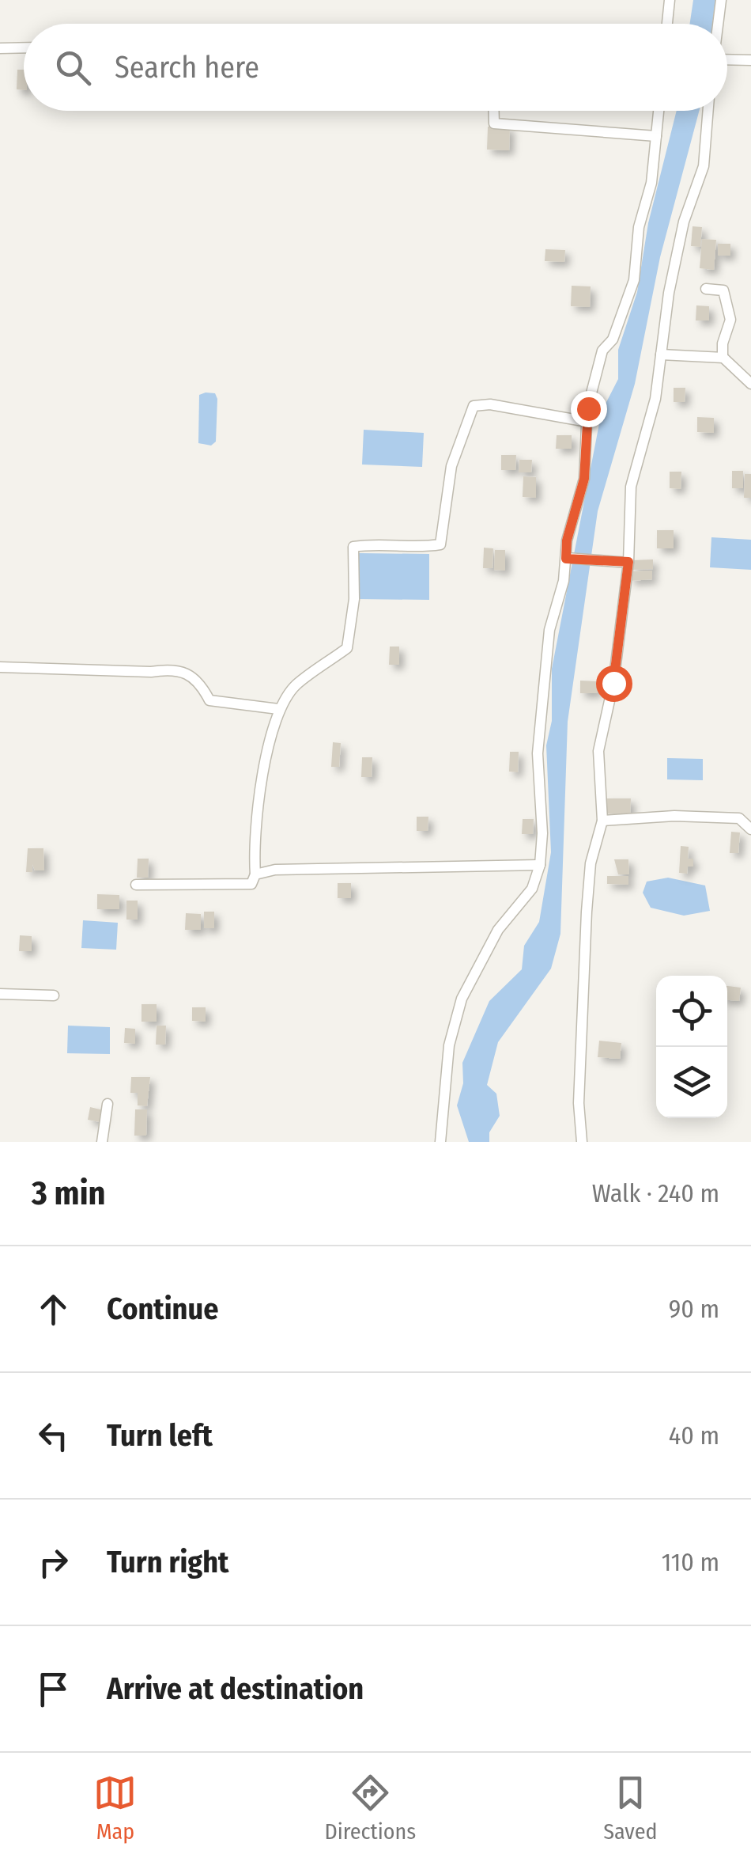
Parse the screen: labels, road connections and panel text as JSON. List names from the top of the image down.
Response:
{
  "page": {
    "search": "Search here",
    "heading": ["3 min", "Walk · 240 m"],
    "list": [
      ["Continue", "90 m"],
      ["Turn left", "40 m"],
      ["Turn right", "110 m"],
      "Arrive at destination"
    ],
    "nav": ["Map", "Directions", "Saved"]
  }
}
